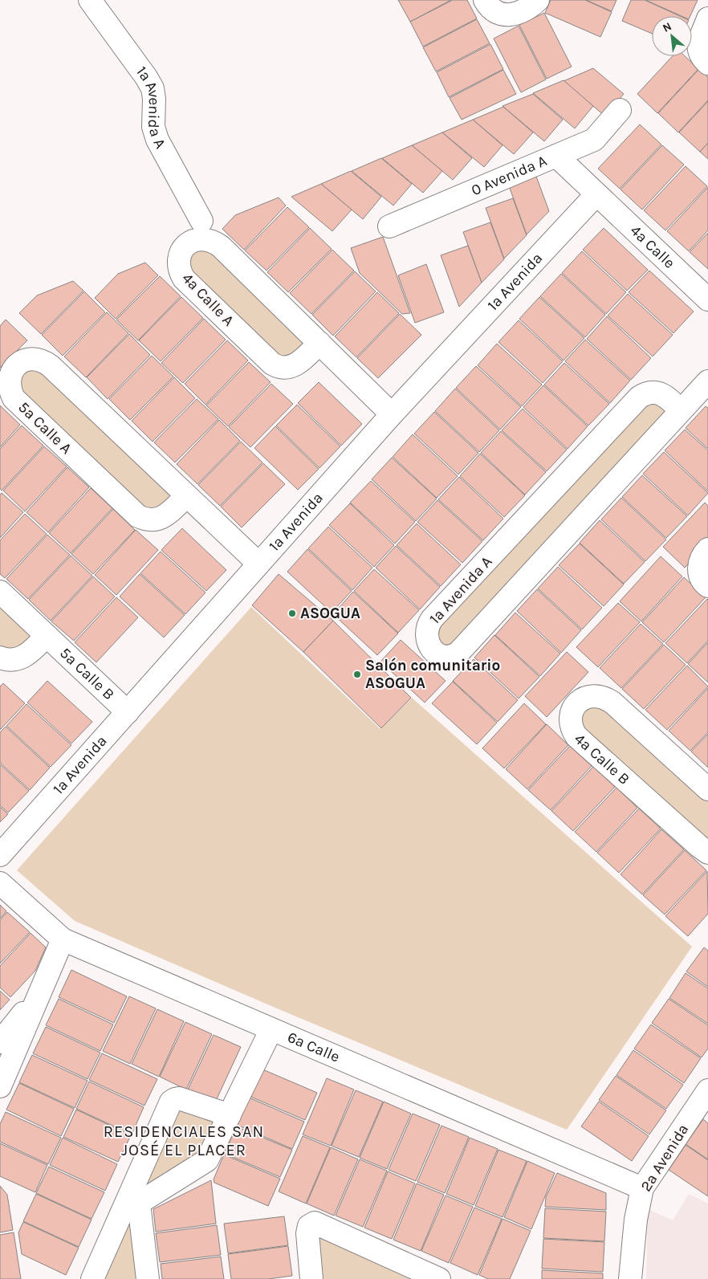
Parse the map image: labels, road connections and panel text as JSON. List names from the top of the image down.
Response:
{
  "streets": {
    "street": [
      "1a Avenida A",
      "0 Avenida A",
      "4a Calle",
      "1a Avenida",
      "4a Calle A",
      "5a Calle A",
      "5a Calle B",
      "4a Calle B",
      "6a Calle",
      "2a Avenida"
    ]
  },
  "crossings": [
    ["0 Avenida A", "4a Calle"],
    ["4a Calle", "1a Avenida"],
    ["1a Avenida", "4a Calle A"],
    ["1a Avenida", "5a Calle A"],
    ["1a Avenida", "5a Calle B"],
    ["6a Calle", "2a Avenida"]
  ],
  "districts": ["RESIDENCIALES SAN JOSÉ EL PLACER"],
  "places": ["ASOGUA", "Salón comunitario ASOGUA"],
  "north": "top left"
}
